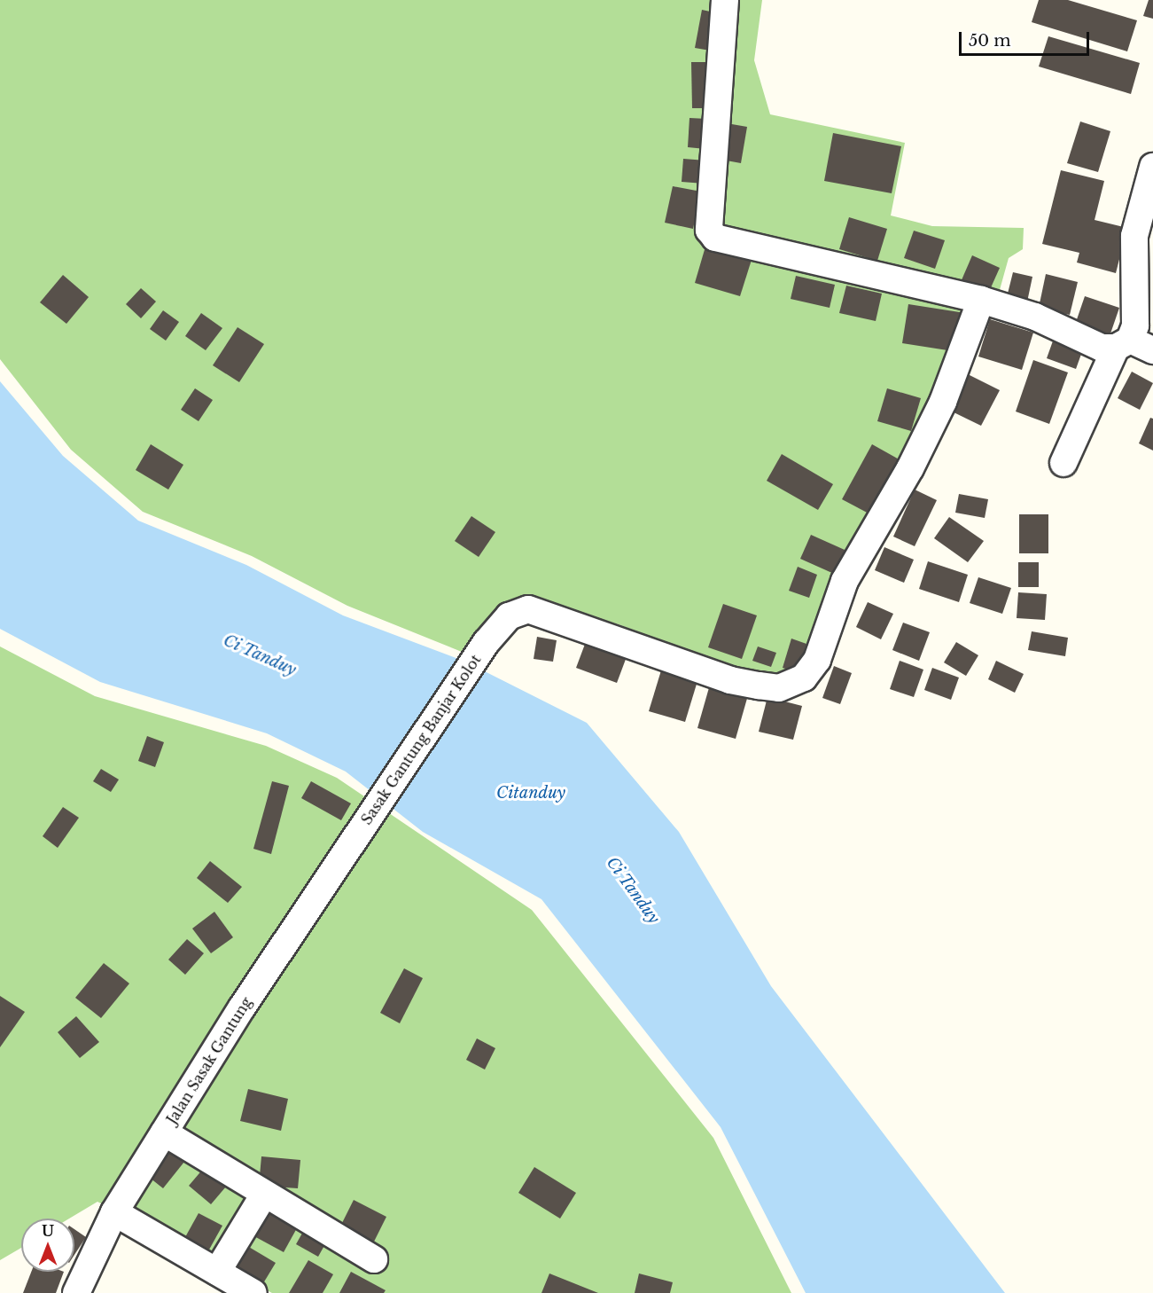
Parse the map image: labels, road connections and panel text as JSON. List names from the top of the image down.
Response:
{
  "streets": {
    "street": ["Sasak Gantung Banjar Kolot", "Jalan Sasak Gantung"]
  },
  "crossings": [
    ["Sasak Gantung Banjar Kolot", "Jalan Sasak Gantung"]
  ],
  "water": ["Ci Tanduy", "Citanduy"],
  "scale_bar": "50 m",
  "north": "top"
}
